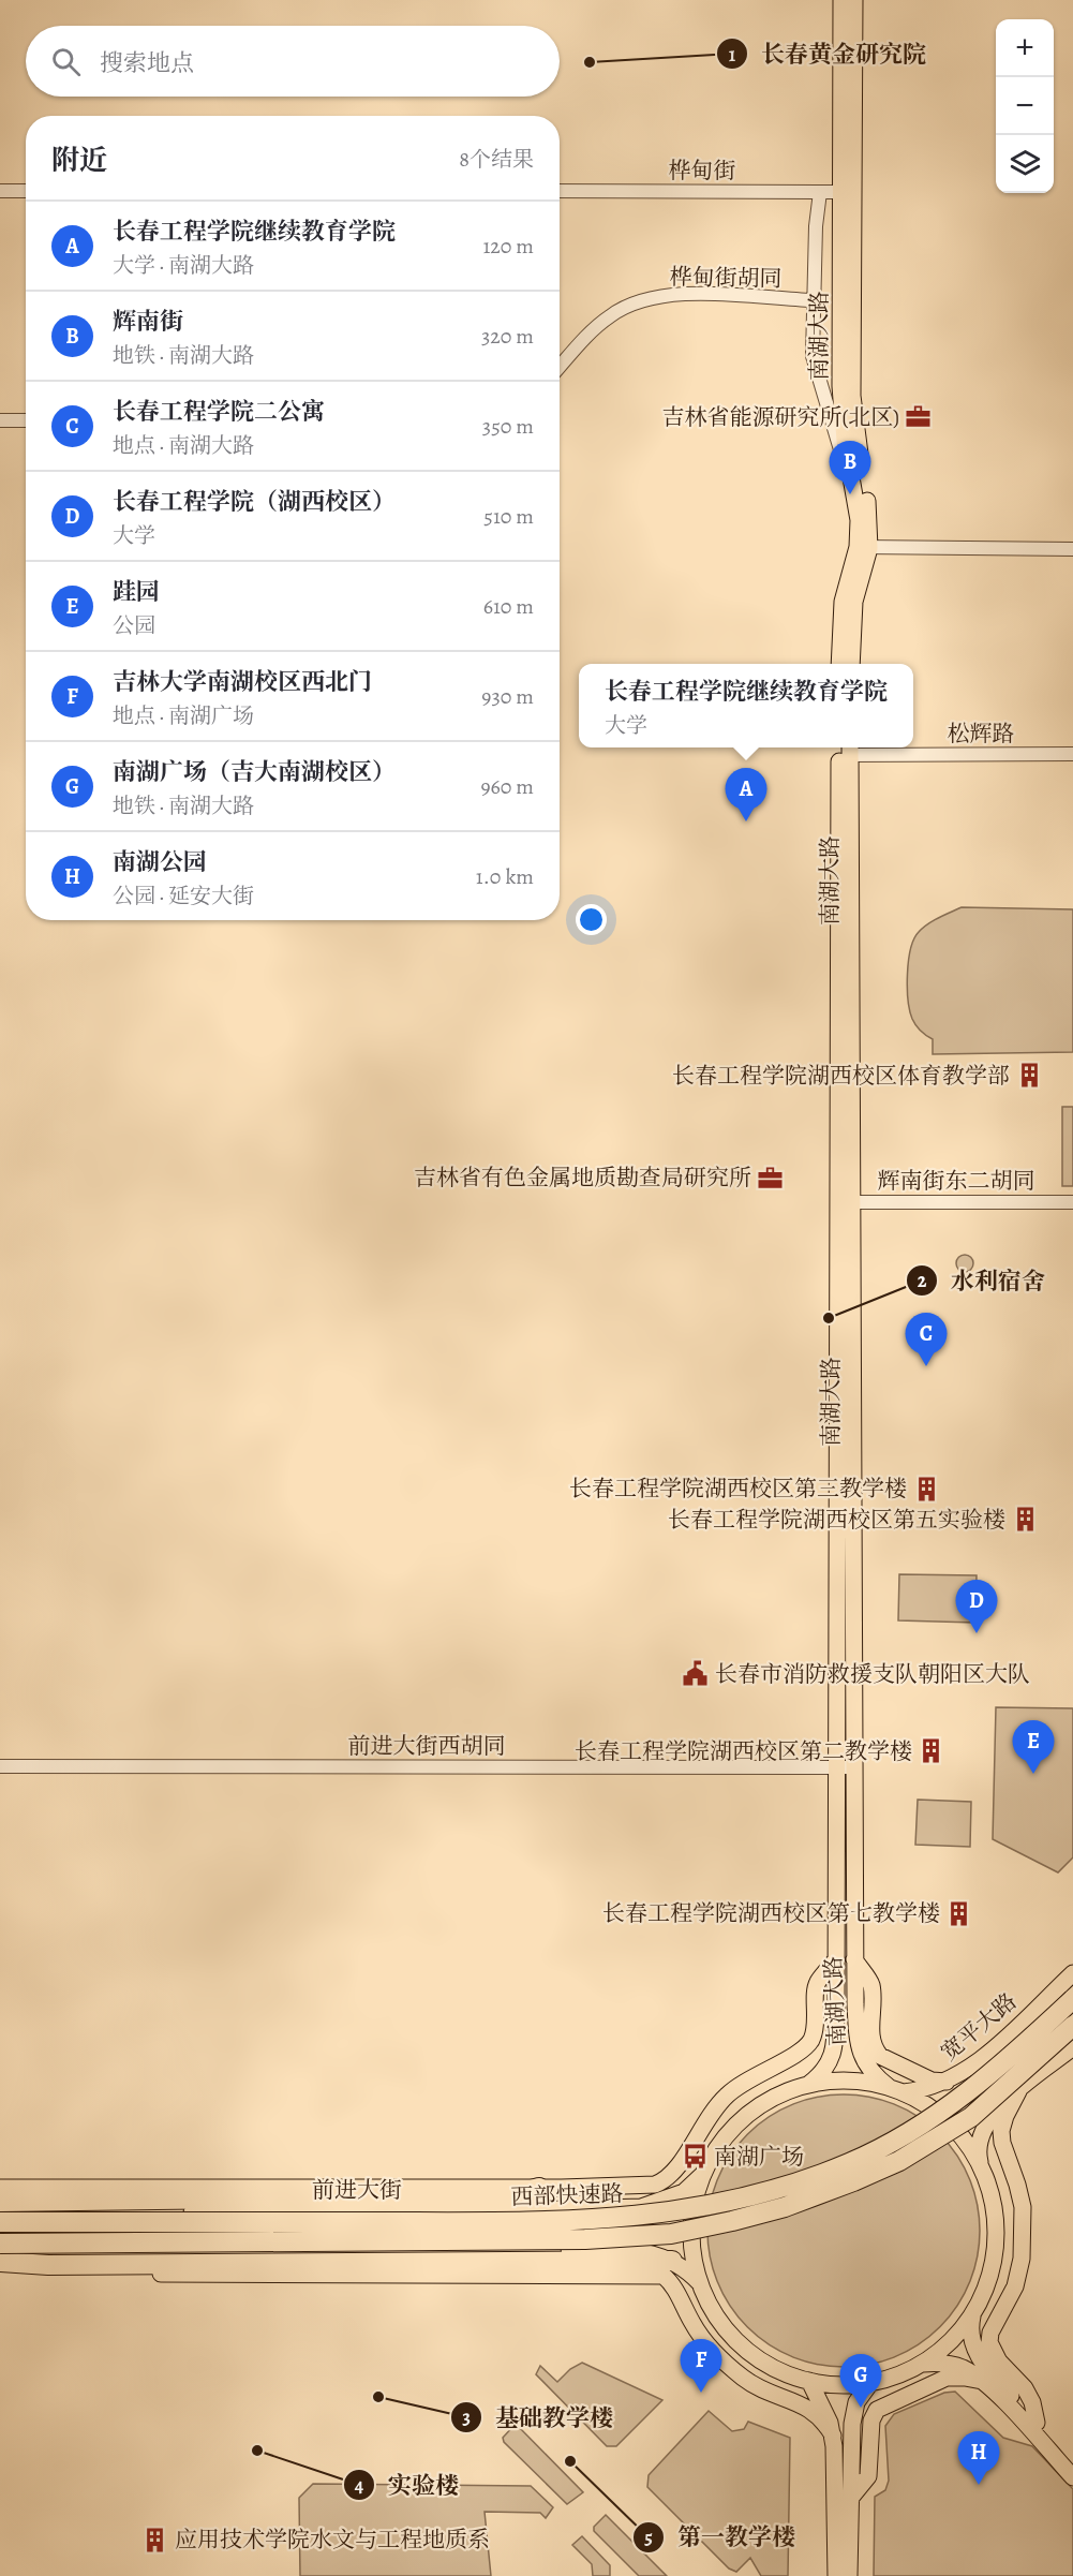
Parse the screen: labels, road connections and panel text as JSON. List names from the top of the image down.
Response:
{
  "streets": {
    "highway": ["西部快速路"],
    "main road": ["南湖大路", "宽平大路", "前进大街"],
    "street": [
      "桦甸街",
      "桦甸街胡同",
      "松辉路",
      "辉南街东二胡同",
      "前进大街西胡同"
    ]
  },
  "crossings": [
    ["桦甸街", "南湖大路"],
    ["南湖大路", "辉南街东二胡同"],
    ["南湖大路", "前进大街西胡同"],
    ["南湖大路", "宽平大路"]
  ],
  "places": {
    "other": [
      "长春黄金研究院",
      "水利宿舍",
      "基础教学楼",
      "实验楼",
      "第一教学楼"
    ],
    "office": ["吉林省能源研究所(北区)", "吉林省有色金属地质勘查局研究所"],
    "building": [
      "长春工程学院湖西校区体育教学部",
      "长春工程学院湖西校区第三教学楼",
      "长春工程学院湖西校区第五实验楼",
      "长春工程学院湖西校区第二教学楼",
      "长春工程学院湖西校区第七教学楼",
      "应用技术学院水文与工程地质系"
    ],
    "public building": ["长春市消防救援支队朝阳区大队"],
    "bus stop": ["南湖广场"]
  },
  "page": {
    "map_buttons": ["+", "−"],
    "search": "搜索地点",
    "heading": ["附近", "8个结果"],
    "list": [
      {
        "mark": "A",
        "name": "长春工程学院继续教育学院",
        "note": "大学 · 南湖大路",
        "value": "120 m"
      },
      {
        "mark": "B",
        "name": "辉南街",
        "note": "地铁 · 南湖大路",
        "value": "320 m"
      },
      {
        "mark": "C",
        "name": "长春工程学院二公寓",
        "note": "地点 · 南湖大路",
        "value": "350 m"
      },
      {
        "mark": "D",
        "name": "长春工程学院（湖西校区）",
        "note": "大学",
        "value": "510 m"
      },
      {
        "mark": "E",
        "name": "跬园",
        "note": "公园",
        "value": "610 m"
      },
      {
        "mark": "F",
        "name": "吉林大学南湖校区西北门",
        "note": "地点 · 南湖广场",
        "value": "930 m"
      },
      {
        "mark": "G",
        "name": "南湖广场（吉大南湖校区）",
        "note": "地铁 · 南湖大路",
        "value": "960 m"
      },
      {
        "mark": "H",
        "name": "南湖公园",
        "note": "公园 · 延安大街",
        "value": "1.0 km"
      }
    ],
    "pins": [
      "B",
      "A",
      "C",
      "D",
      "E",
      "F",
      "G",
      "H"
    ],
    "popup": ["长春工程学院继续教育学院", "大学"]
  }
}
